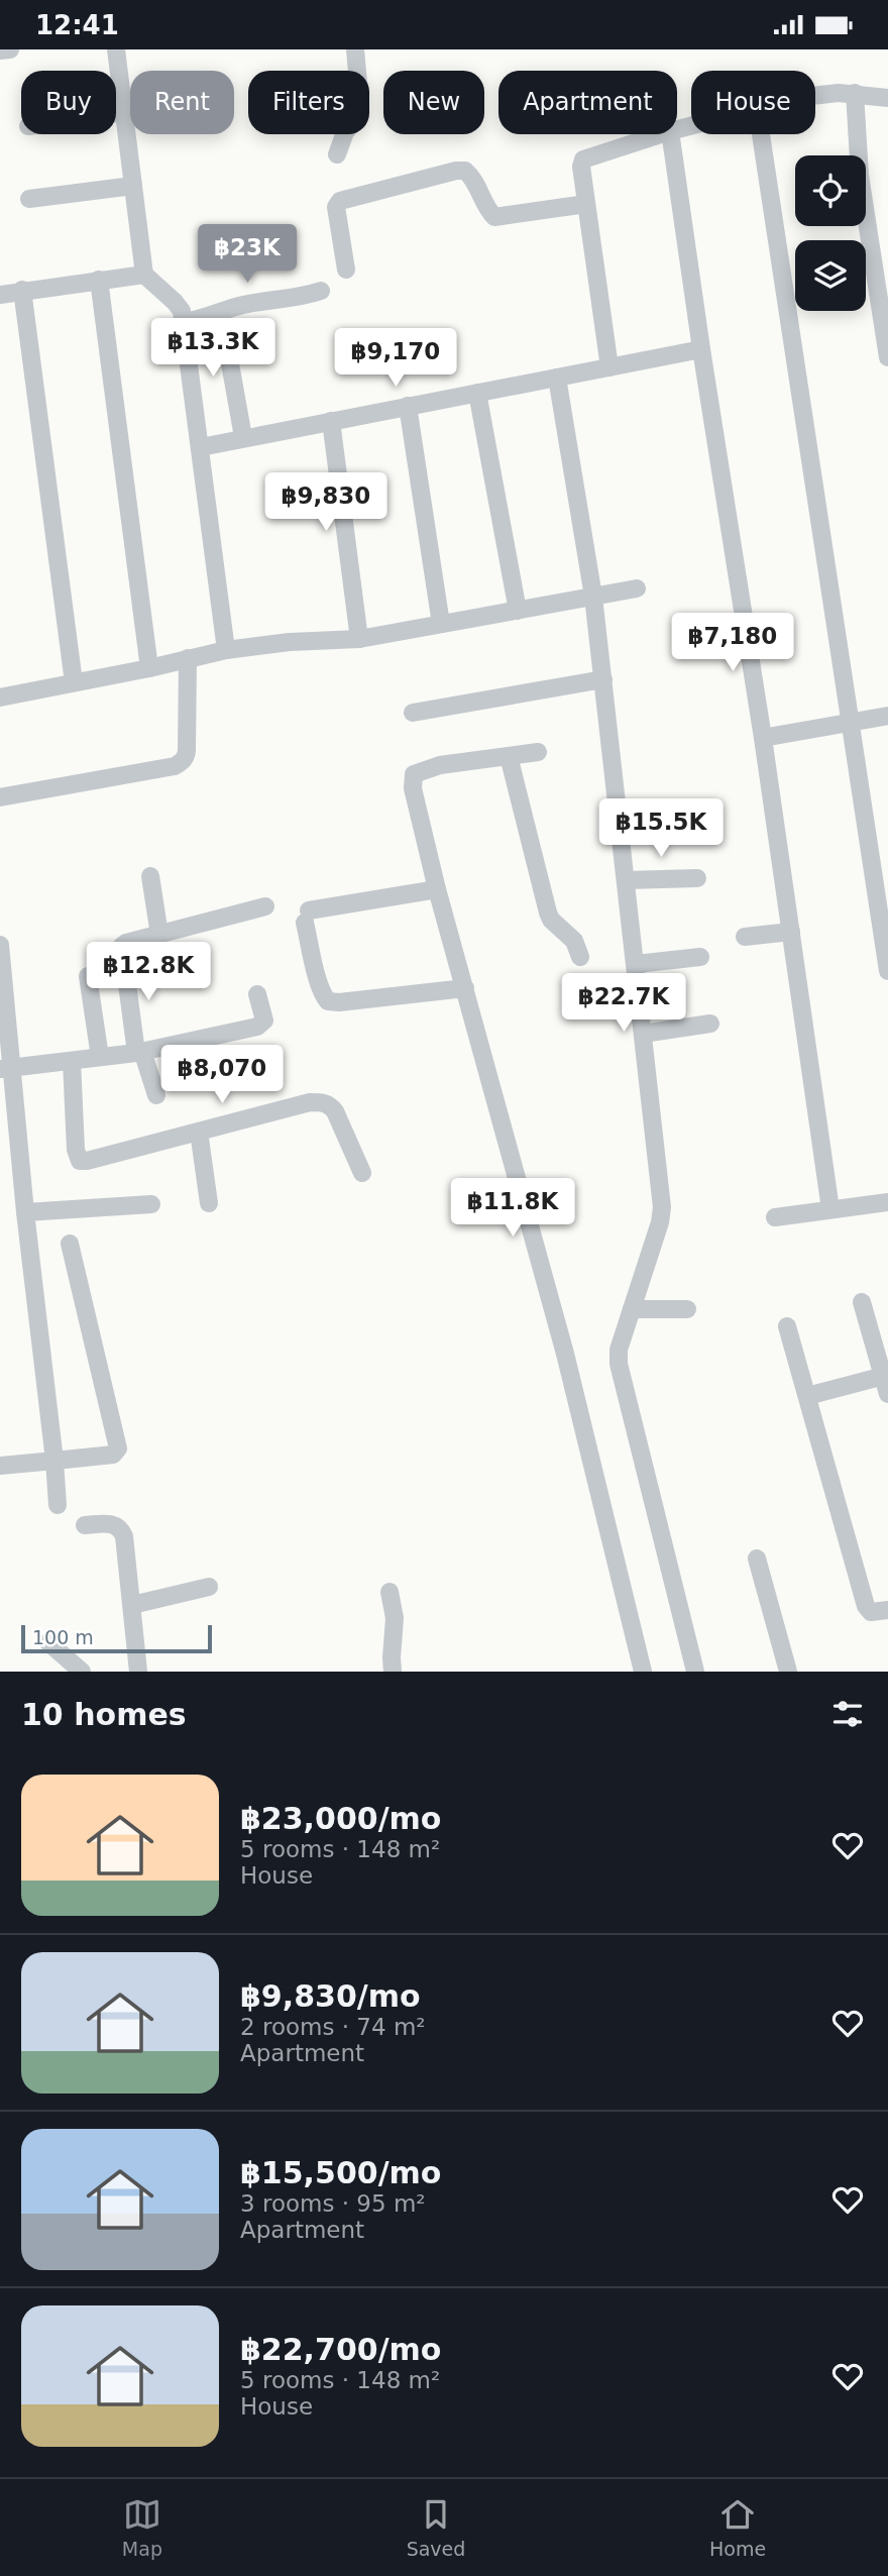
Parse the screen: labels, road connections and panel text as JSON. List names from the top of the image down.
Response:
{
  "scale_bar": "100 m",
  "page": {
    "status": "12:41",
    "chip": [
      "Buy",
      "Rent",
      "Filters",
      "New",
      "Apartment",
      "House"
    ],
    "price": [
      "฿23K",
      "฿13.3K",
      "฿9,170",
      "฿9,830",
      "฿7,180",
      "฿15.5K",
      "฿12.8K",
      "฿22.7K",
      "฿8,070",
      "฿11.8K"
    ],
    "scale": "100 m",
    "heading": "10 homes",
    "list": [
      {
        "name": "฿23,000/mo",
        "note": "5 rooms · 148 m² · House"
      },
      {
        "name": "฿9,830/mo",
        "note": "2 rooms · 74 m² · Apartment"
      },
      {
        "name": "฿15,500/mo",
        "note": "3 rooms · 95 m² · Apartment"
      },
      {
        "name": "฿22,700/mo",
        "note": "5 rooms · 148 m² · House"
      }
    ],
    "tabs": ["Map", "Saved", "Home"]
  }
}
